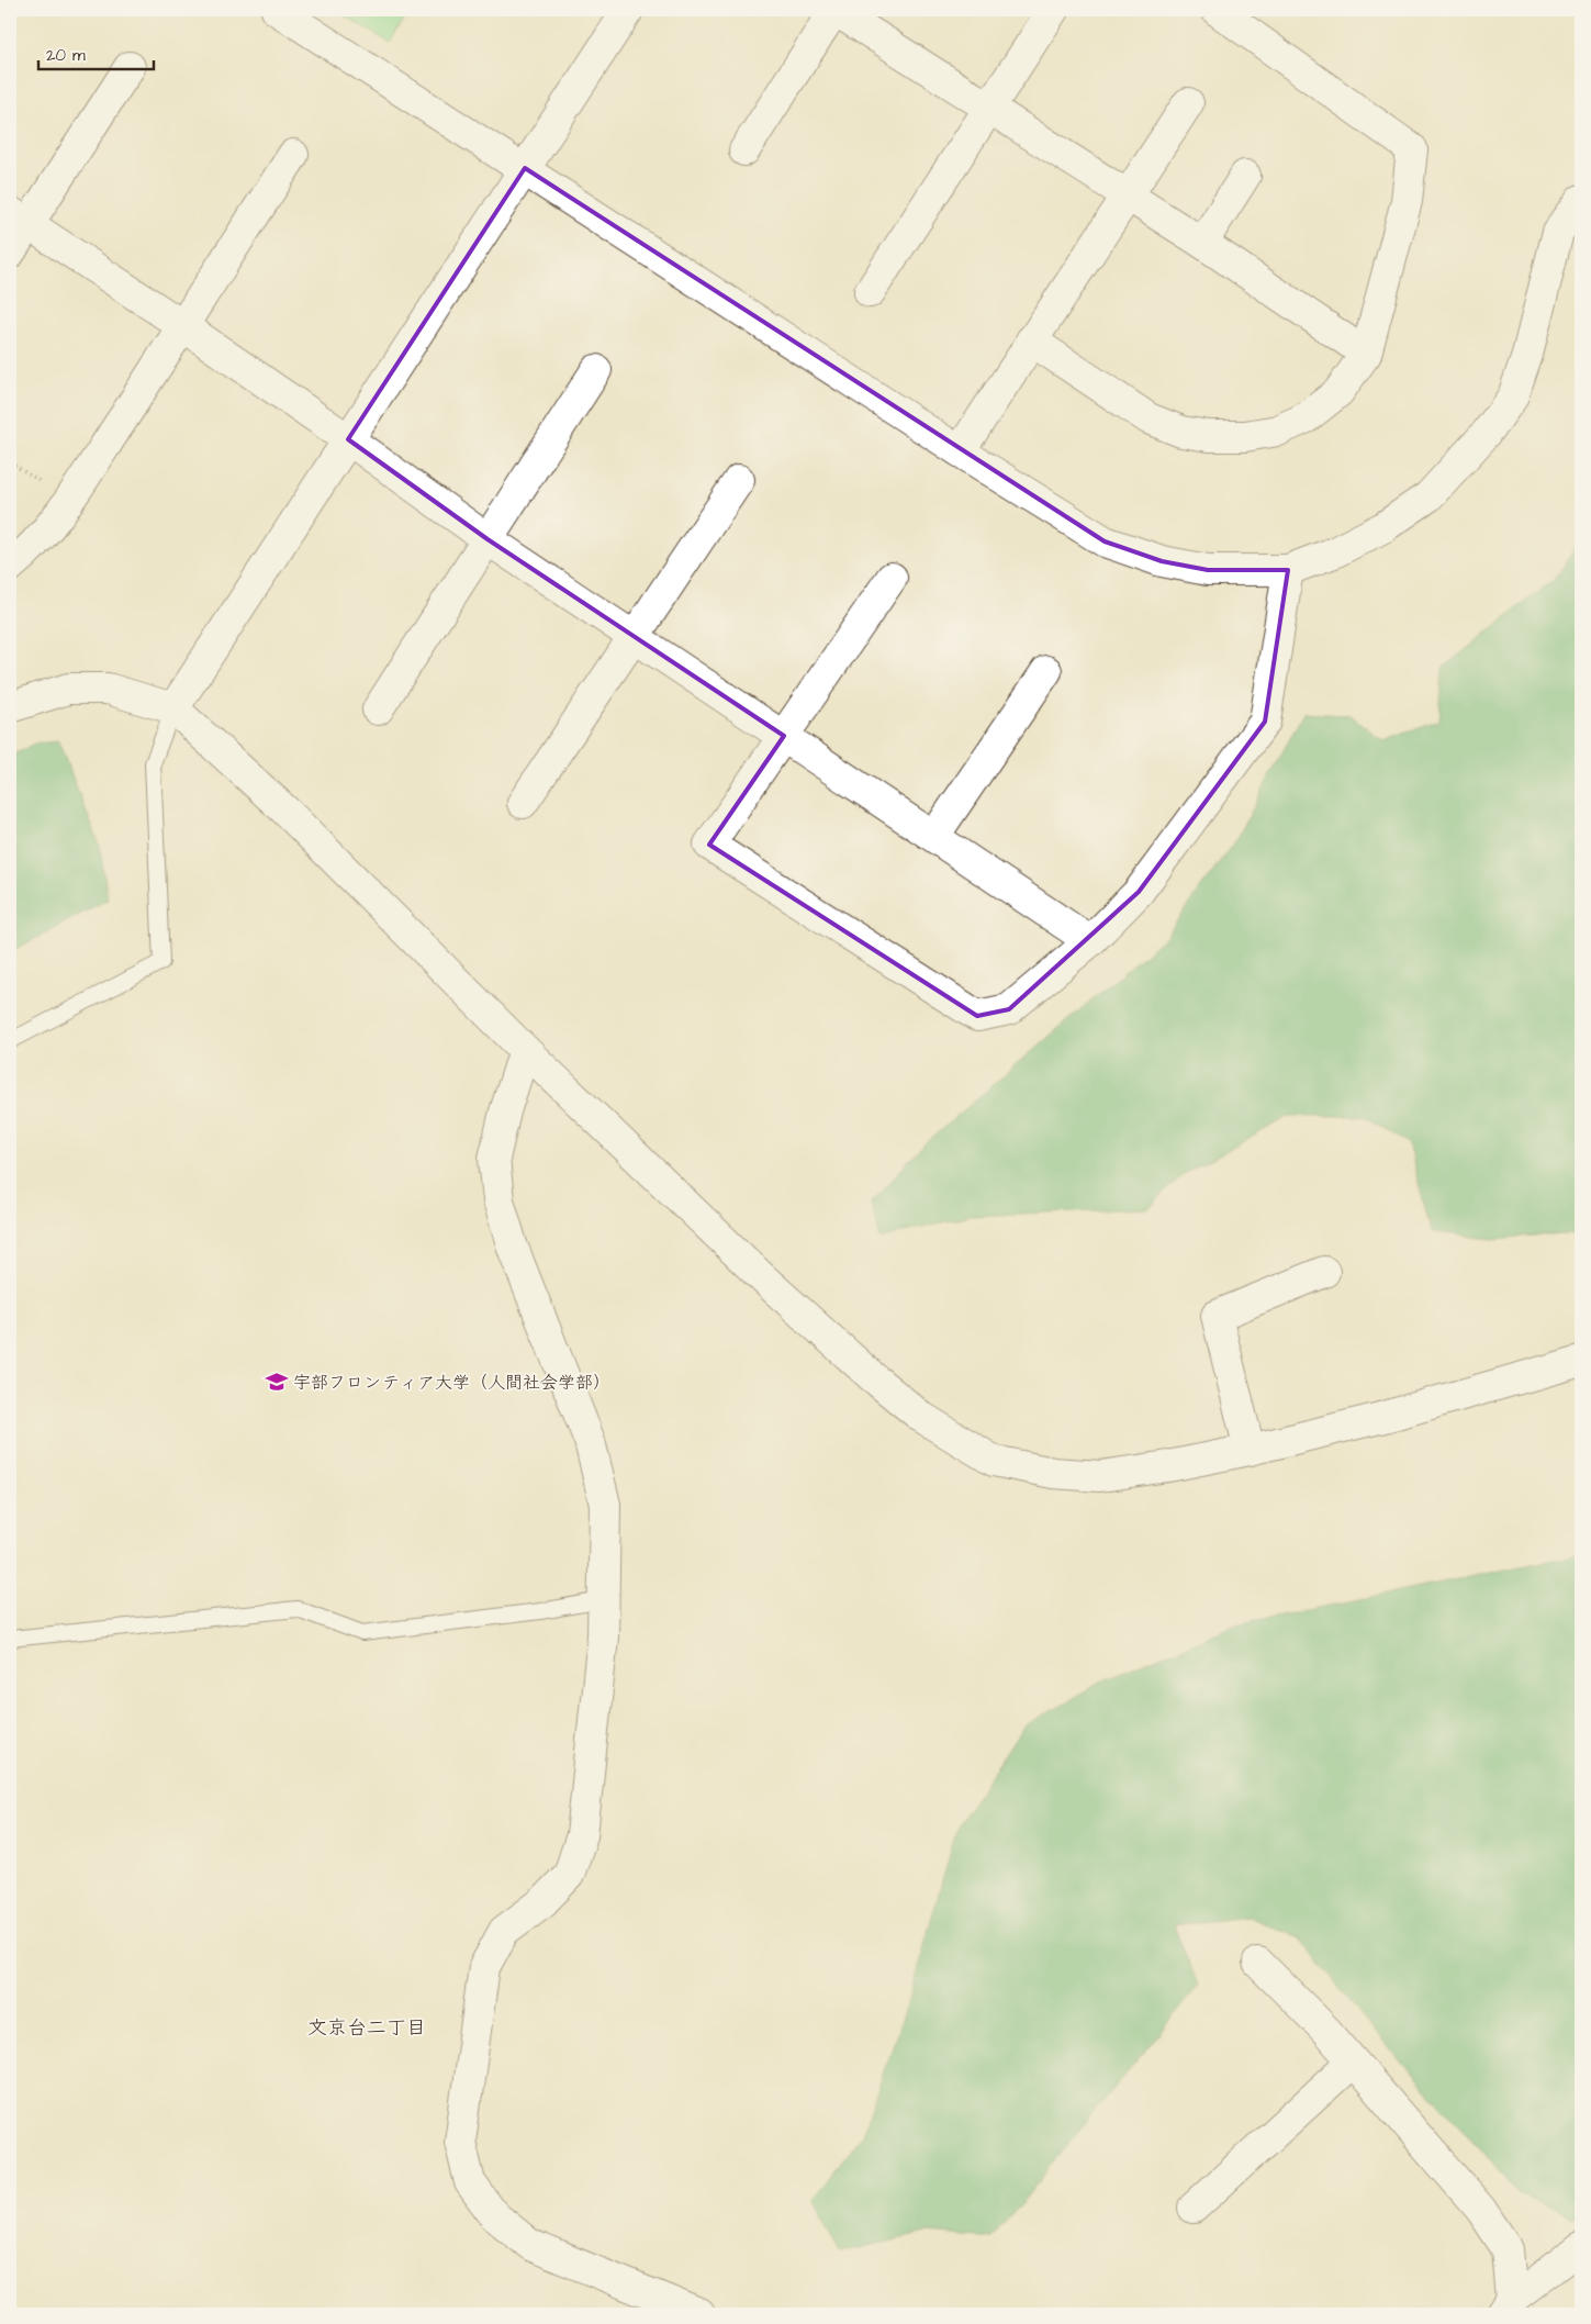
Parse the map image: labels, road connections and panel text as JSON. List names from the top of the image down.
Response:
{
  "districts": ["文京台二丁目"],
  "places": {
    "school or university": ["宇部フロンティア大学（人間社会学部）"]
  },
  "scale_bar": "20 m"
}
